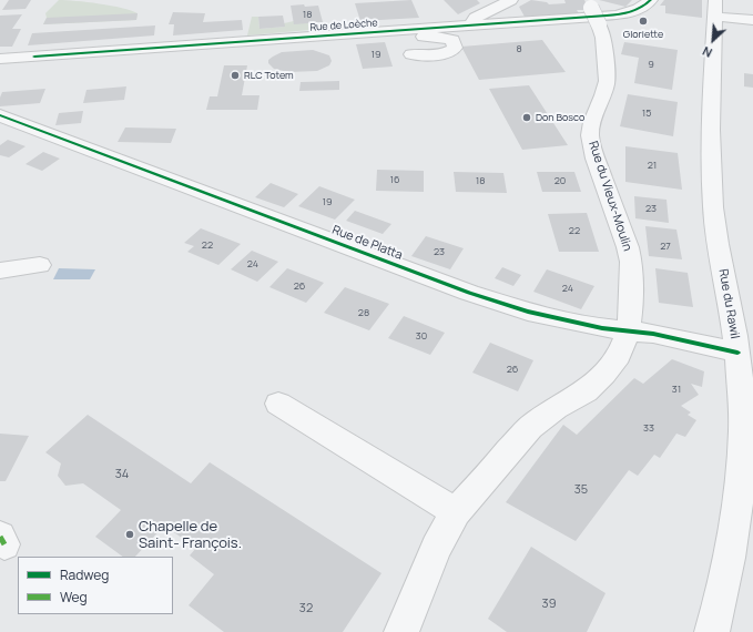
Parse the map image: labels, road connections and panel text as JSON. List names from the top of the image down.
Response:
{
  "streets": {
    "street": [
      "Rue de Loèche",
      "Rue du Vieux-Moulin",
      "Rue de Platta",
      "Rue du Rawil"
    ]
  },
  "crossings": [
    ["Rue du Vieux-Moulin", "Rue de Platta"],
    ["Rue de Platta", "Rue du Rawil"]
  ],
  "places": [
    "Gloriette",
    "RLC Totem",
    "Don Bosco",
    "Chapelle de Saint- François."
  ],
  "house_numbers": [
    "18",
    "8",
    "19",
    "9",
    "15",
    "21",
    "16",
    "18",
    "20",
    "19",
    "23",
    "22",
    "22",
    "27",
    "23",
    "24",
    "26",
    "24",
    "28",
    "30",
    "26",
    "31",
    "33",
    "34",
    "35",
    "39",
    "32"
  ],
  "legend": ["Radweg", "Weg"],
  "north": "bottom left"
}
